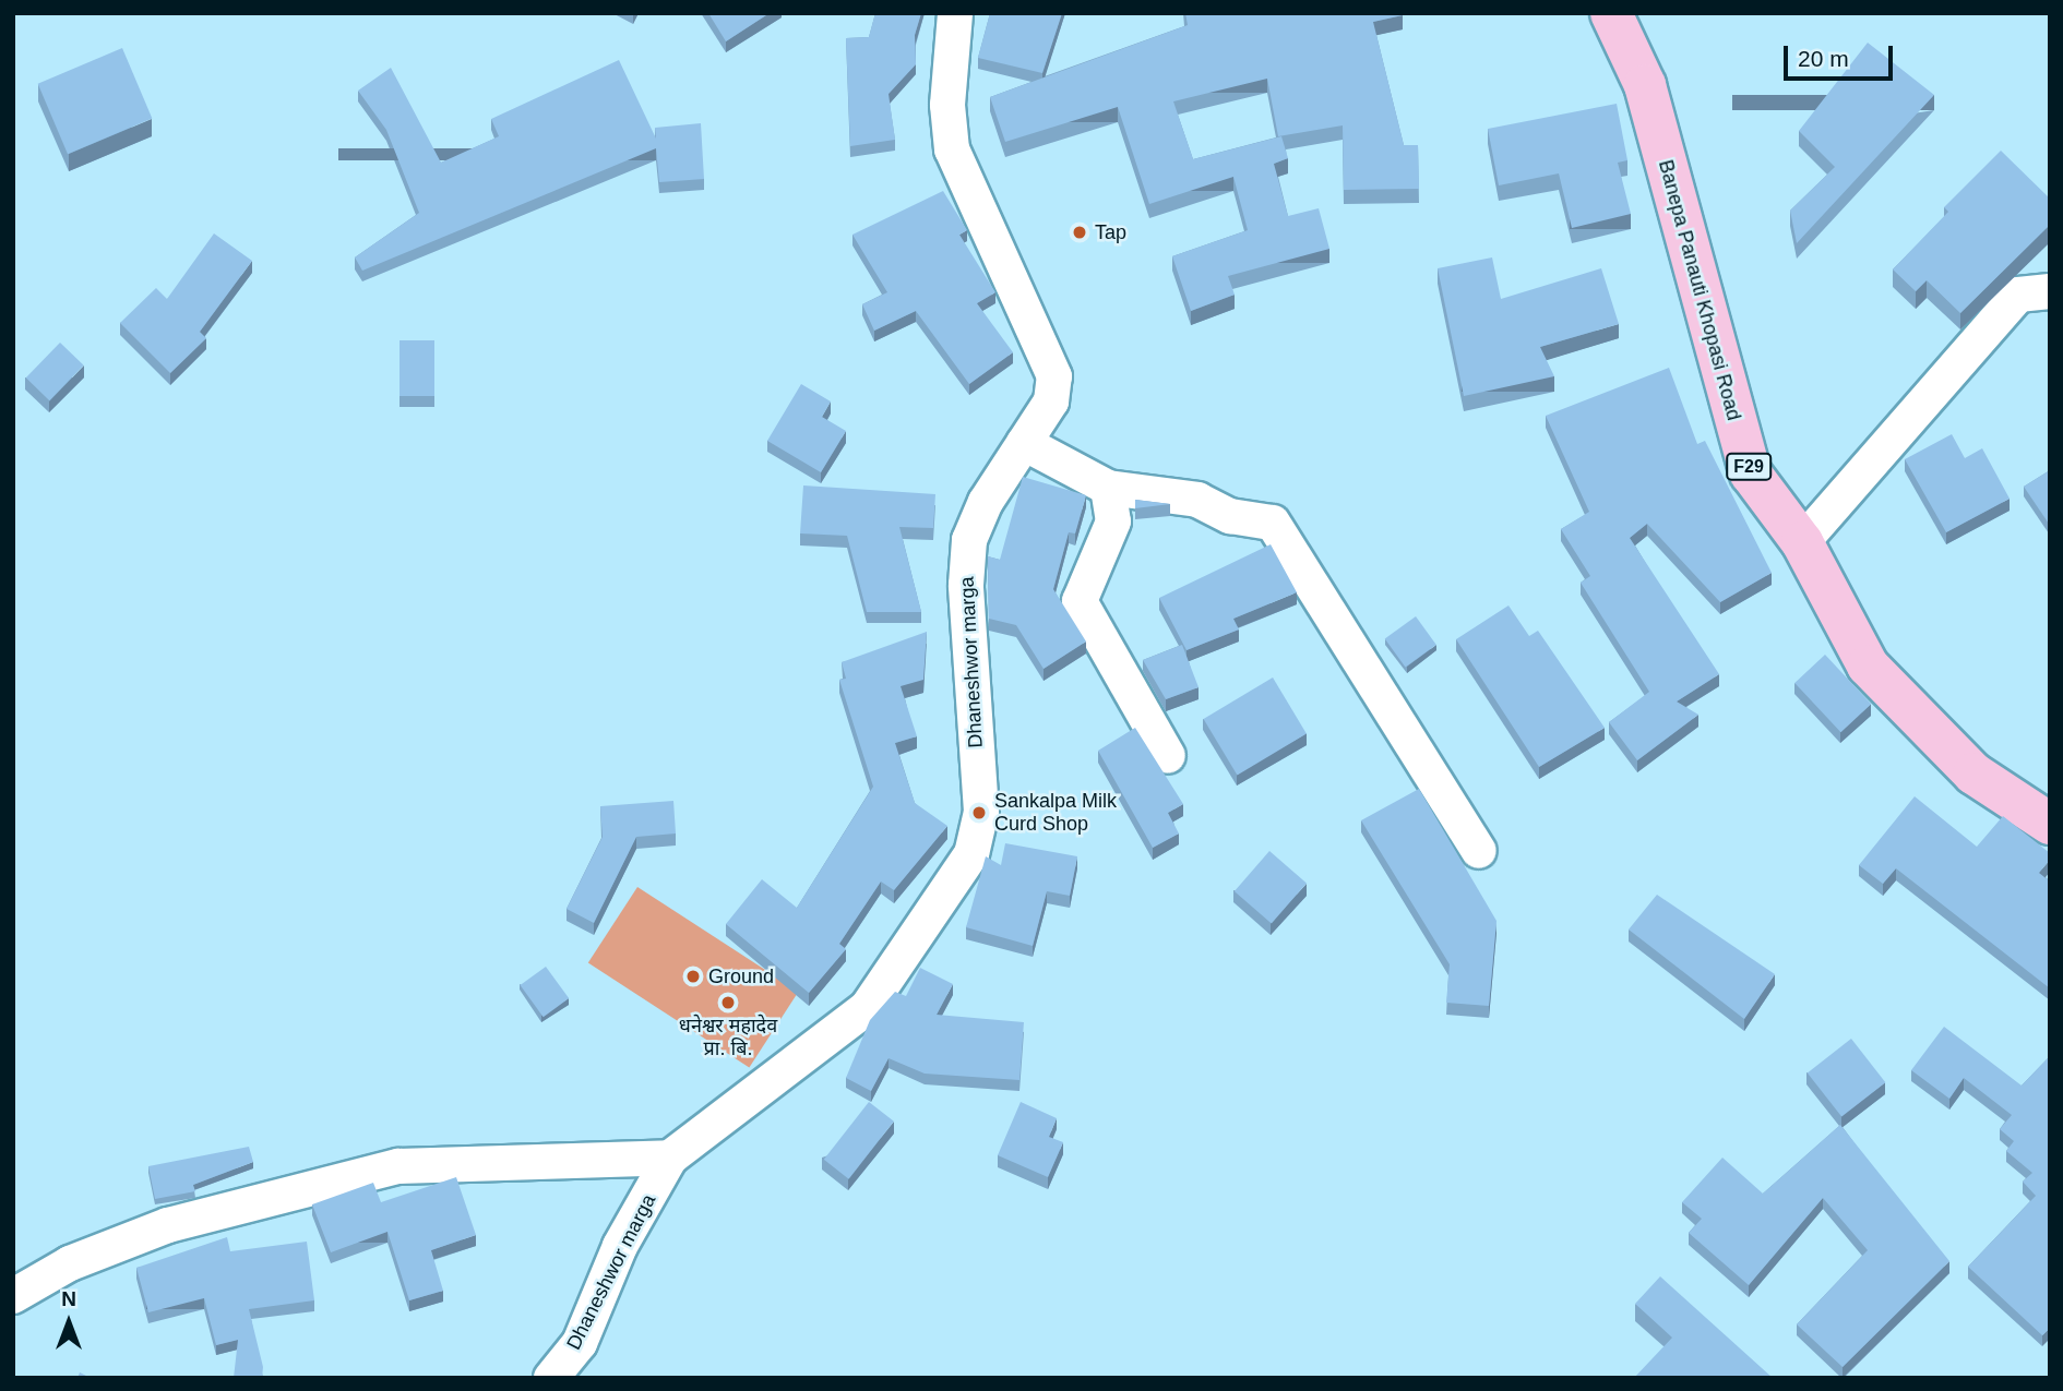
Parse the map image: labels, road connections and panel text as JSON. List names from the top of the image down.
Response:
{
  "streets": {
    "main road": ["Banepa Panauti Khopasi Road", "F29"],
    "street": ["Dhaneshwor marga"]
  },
  "places": [
    "Tap",
    "Sankalpa Milk Curd Shop",
    "Ground",
    "धनेश्वर महादेव प्रा. बि."
  ],
  "scale_bar": "20 m",
  "north": "top"
}
